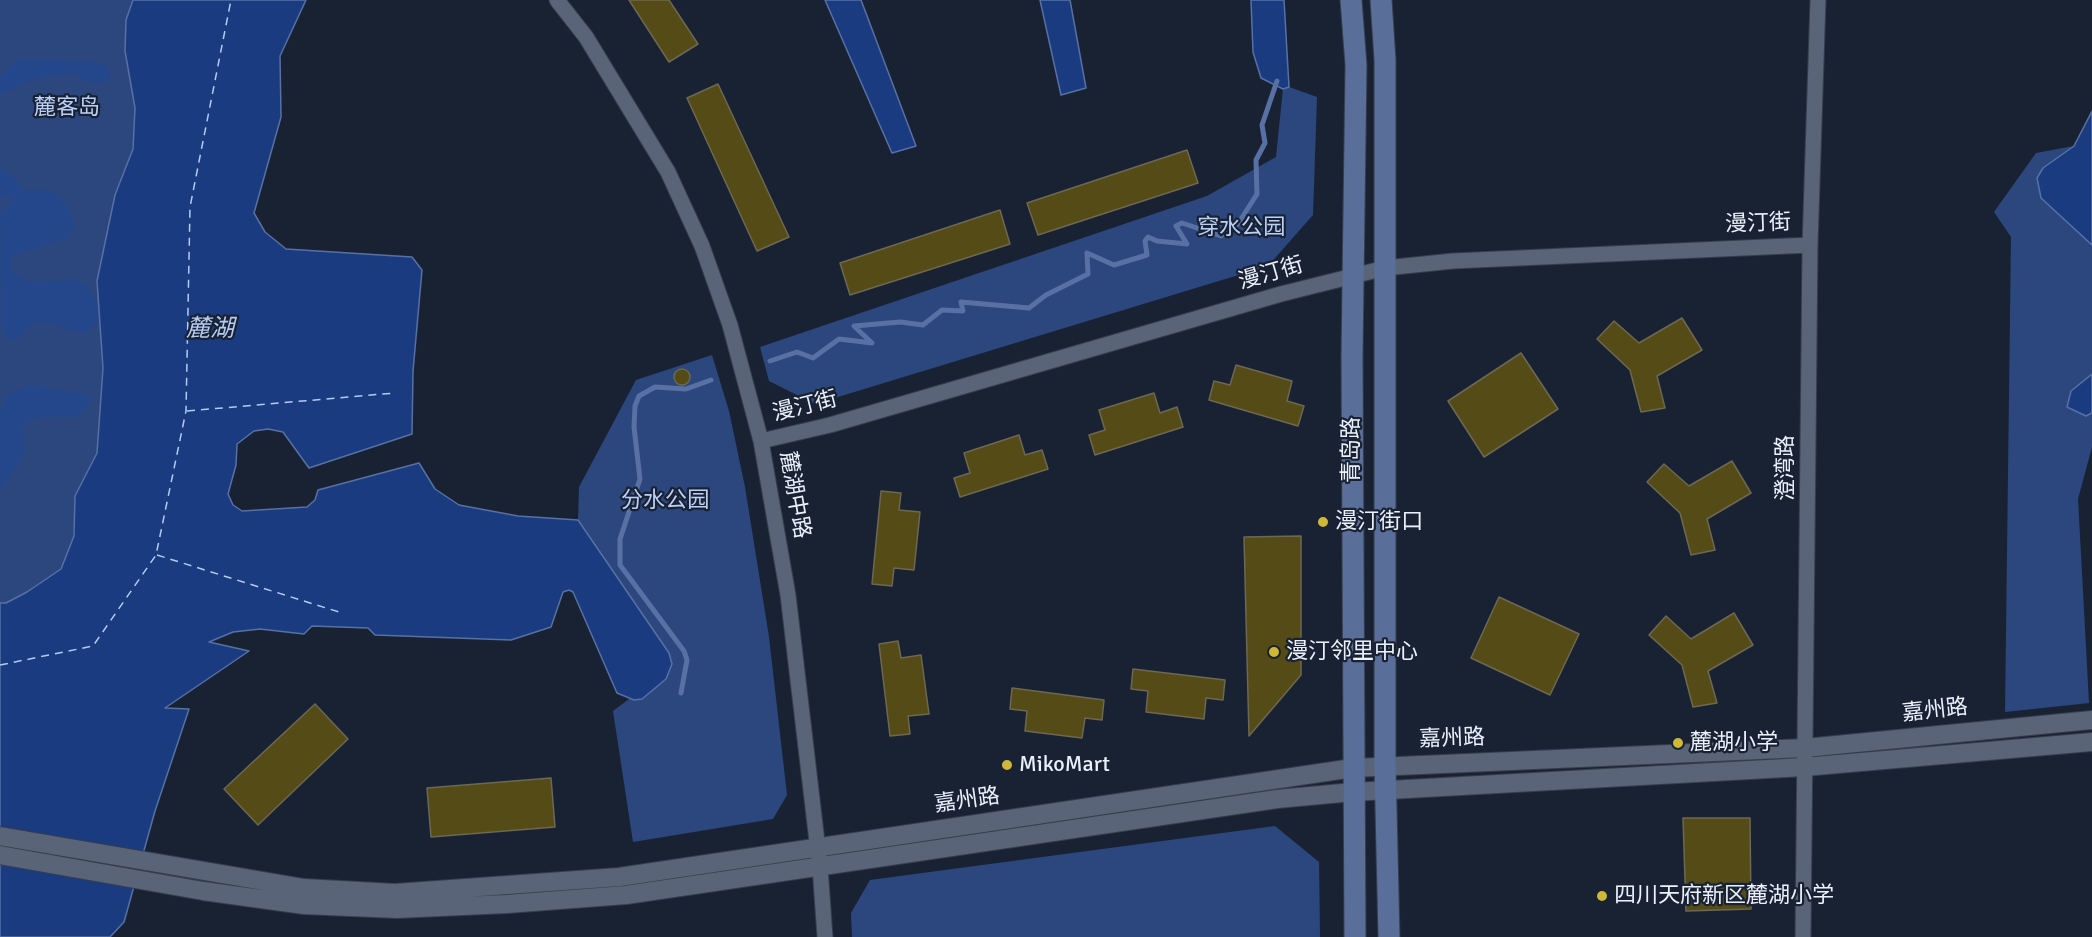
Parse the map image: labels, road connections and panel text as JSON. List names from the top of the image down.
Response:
{
  "streets": {
    "main road": ["青岛路"],
    "street": [
      "漫汀街",
      "澄湾路",
      "麓湖中路",
      "嘉州路"
    ]
  },
  "crossings": [
    ["漫汀街", "青岛路"],
    ["漫汀街", "澄湾路"],
    ["漫汀街", "麓湖中路"],
    ["青岛路", "嘉州路"],
    ["澄湾路", "嘉州路"],
    ["麓湖中路", "嘉州路"]
  ],
  "water": ["麓湖"],
  "parks": ["麓客岛", "穿水公园", "分水公园"],
  "places": [
    "漫汀街口",
    "漫汀邻里中心",
    "麓湖小学",
    "MikoMart",
    "四川天府新区麓湖小学"
  ]
}
